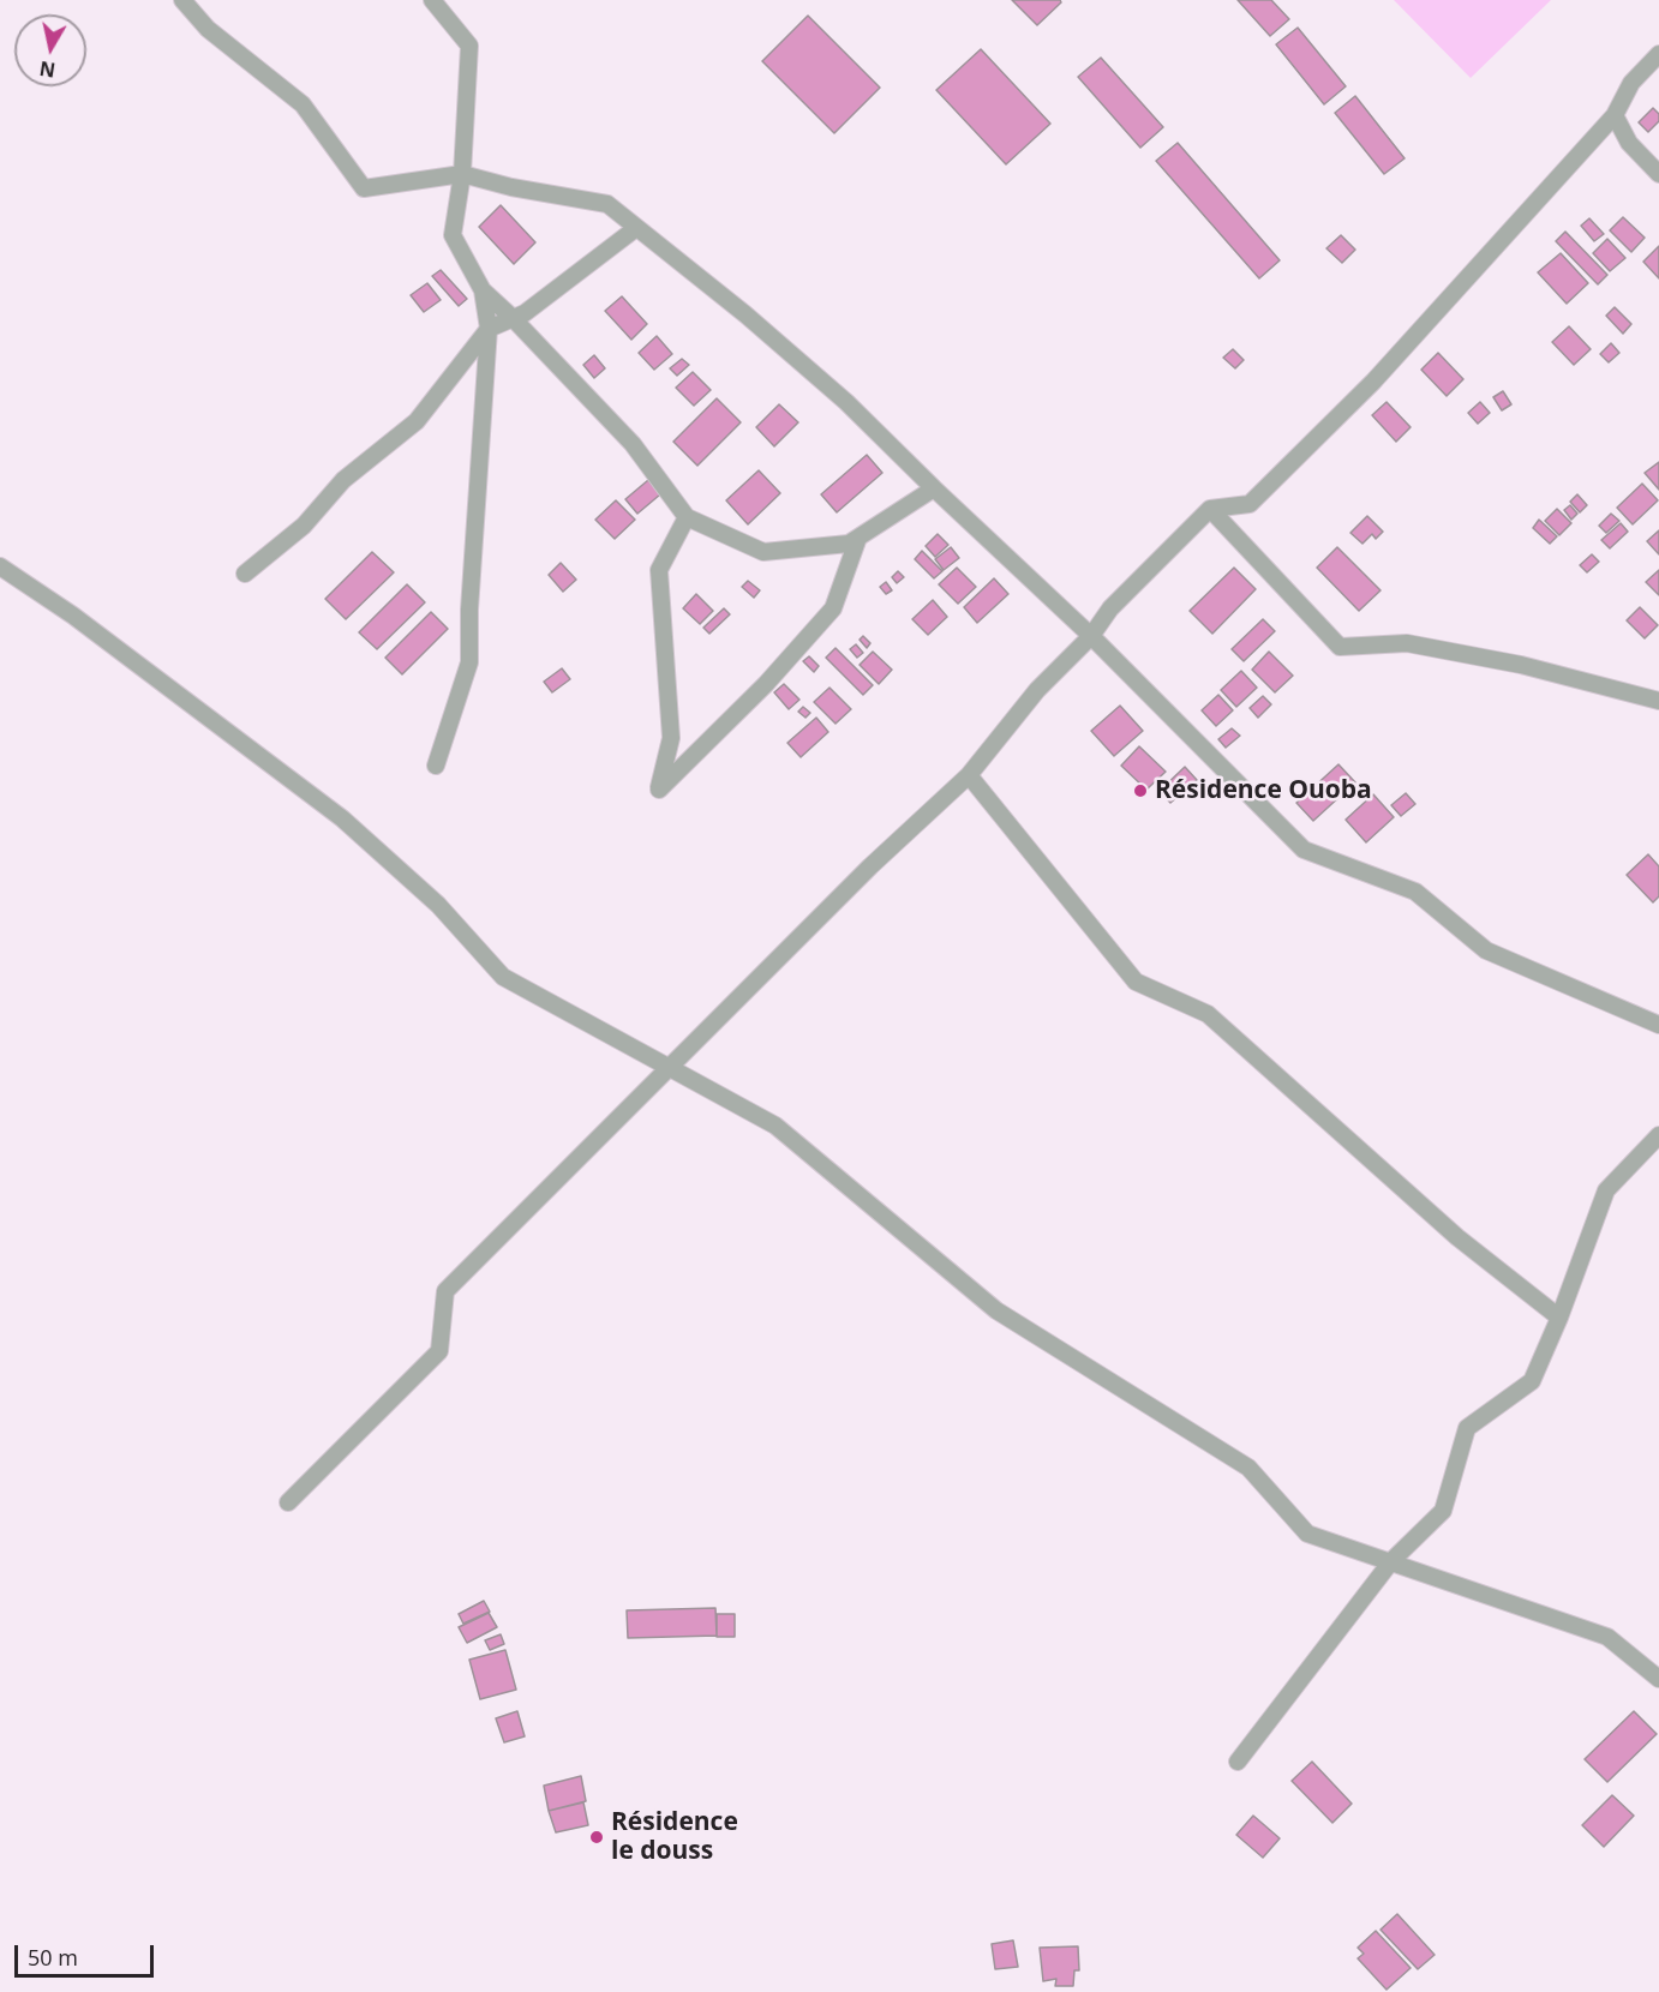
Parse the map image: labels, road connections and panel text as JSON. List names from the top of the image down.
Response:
{
  "places": ["Résidence Ouoba", "Résidence le douss"],
  "scale_bar": "50 m",
  "north": "bottom"
}
